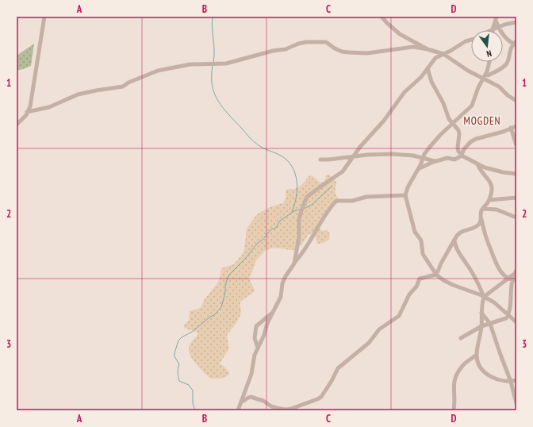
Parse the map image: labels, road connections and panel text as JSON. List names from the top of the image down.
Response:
{
  "districts": ["MOGDEN"],
  "north": "bottom",
  "grid": {
    "columns": [
      "A",
      "B",
      "C",
      "D"
    ],
    "rows": ["1", "2", "3"]
  }
}
